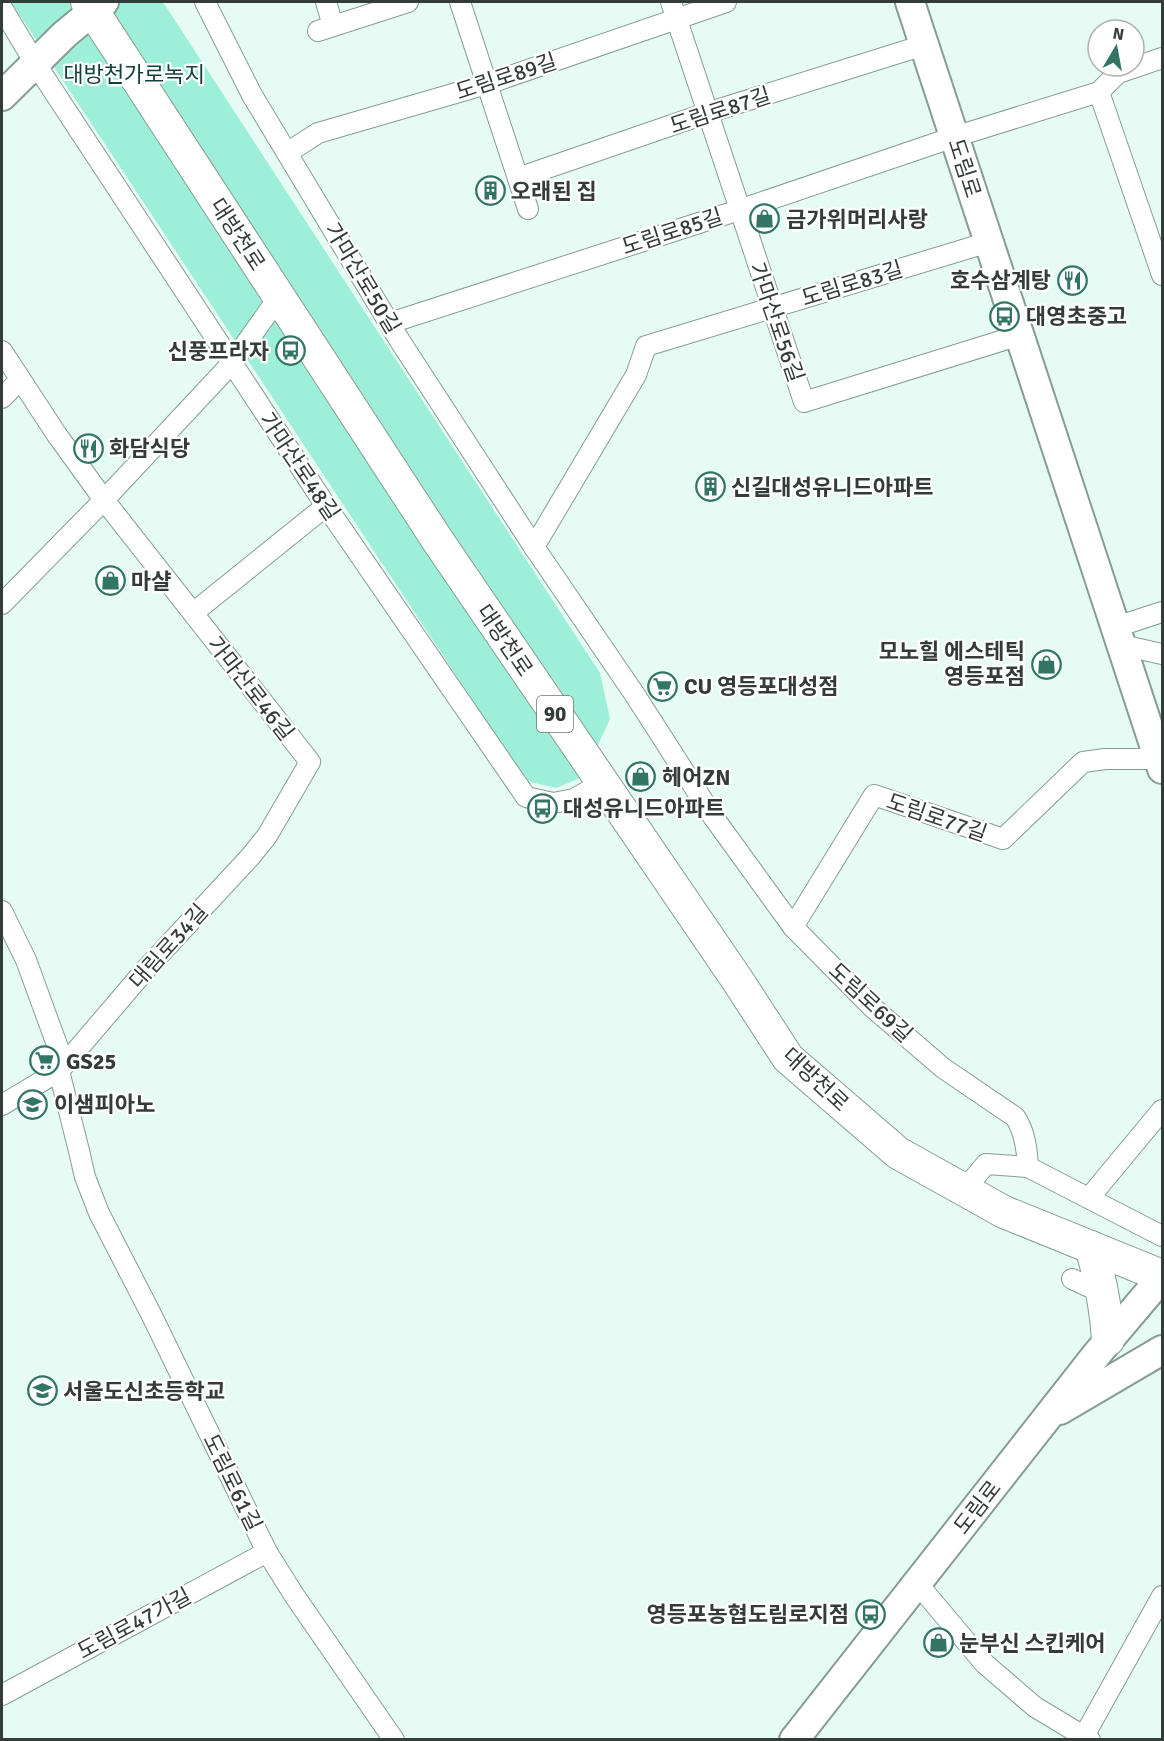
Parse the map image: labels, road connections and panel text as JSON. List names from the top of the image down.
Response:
{
  "streets": {
    "main road": ["도림로", "대방천로", "90"],
    "street": [
      "도림로89길",
      "도림로87길",
      "도림로85길",
      "가마산로50길",
      "도림로83길",
      "가마산로56길",
      "가마산로48길",
      "가마산로46길",
      "도림로77길",
      "대림로34길",
      "도림로69길",
      "도림로61길",
      "도림로47가길"
    ]
  },
  "crossings": [
    ["도림로89길", "가마산로50길"],
    ["도림로89길", "가마산로56길"],
    ["도림로87길", "도림로"],
    ["도림로87길", "가마산로56길"],
    ["도림로", "도림로85길"],
    ["도림로", "대방천로"],
    ["도림로", "도림로83길"],
    ["도림로", "가마산로56길"],
    ["도림로", "도림로77길"],
    ["도림로85길", "가마산로50길"],
    ["도림로85길", "가마산로56길"],
    ["대방천로", "가마산로48길"],
    ["가마산로50길", "도림로83길"],
    ["가마산로50길", "도림로69길"],
    ["도림로83길", "가마산로56길"],
    ["가마산로48길", "가마산로46길"],
    ["가마산로46길", "대림로34길"],
    ["도림로77길", "도림로69길"],
    ["대림로34길", "도림로61길"],
    ["도림로61길", "도림로47가길"]
  ],
  "parks": ["대방천가로녹지"],
  "places": {
    "building": ["오래된 집", "신길대성유니드아파트"],
    "shop": [
      "금가위머리사랑",
      "마샬",
      "모노힐 에스테틱 영등포점",
      "헤어ZN",
      "눈부신 스킨케어"
    ],
    "restaurant": ["호수삼계탕", "화담식당"],
    "bus stop": [
      "대영초중고",
      "신풍프라자",
      "대성유니드아파트",
      "영등포농협도림로지점"
    ],
    "supermarket": ["CU 영등포대성점", "GS25"],
    "school or university": ["이샘피아노", "서울도신초등학교"]
  },
  "north": "top"
}
